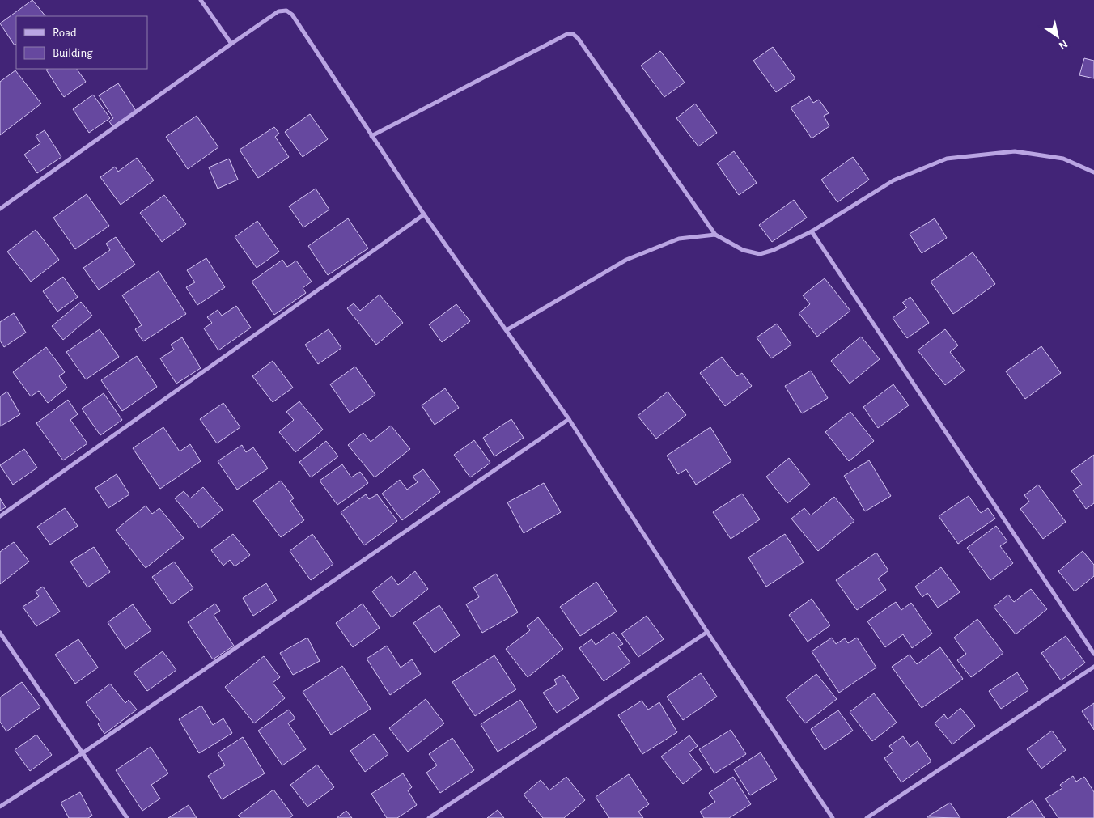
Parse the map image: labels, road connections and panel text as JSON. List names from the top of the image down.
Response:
{
  "legend": ["Road", "Building"],
  "north": "bottom right"
}
